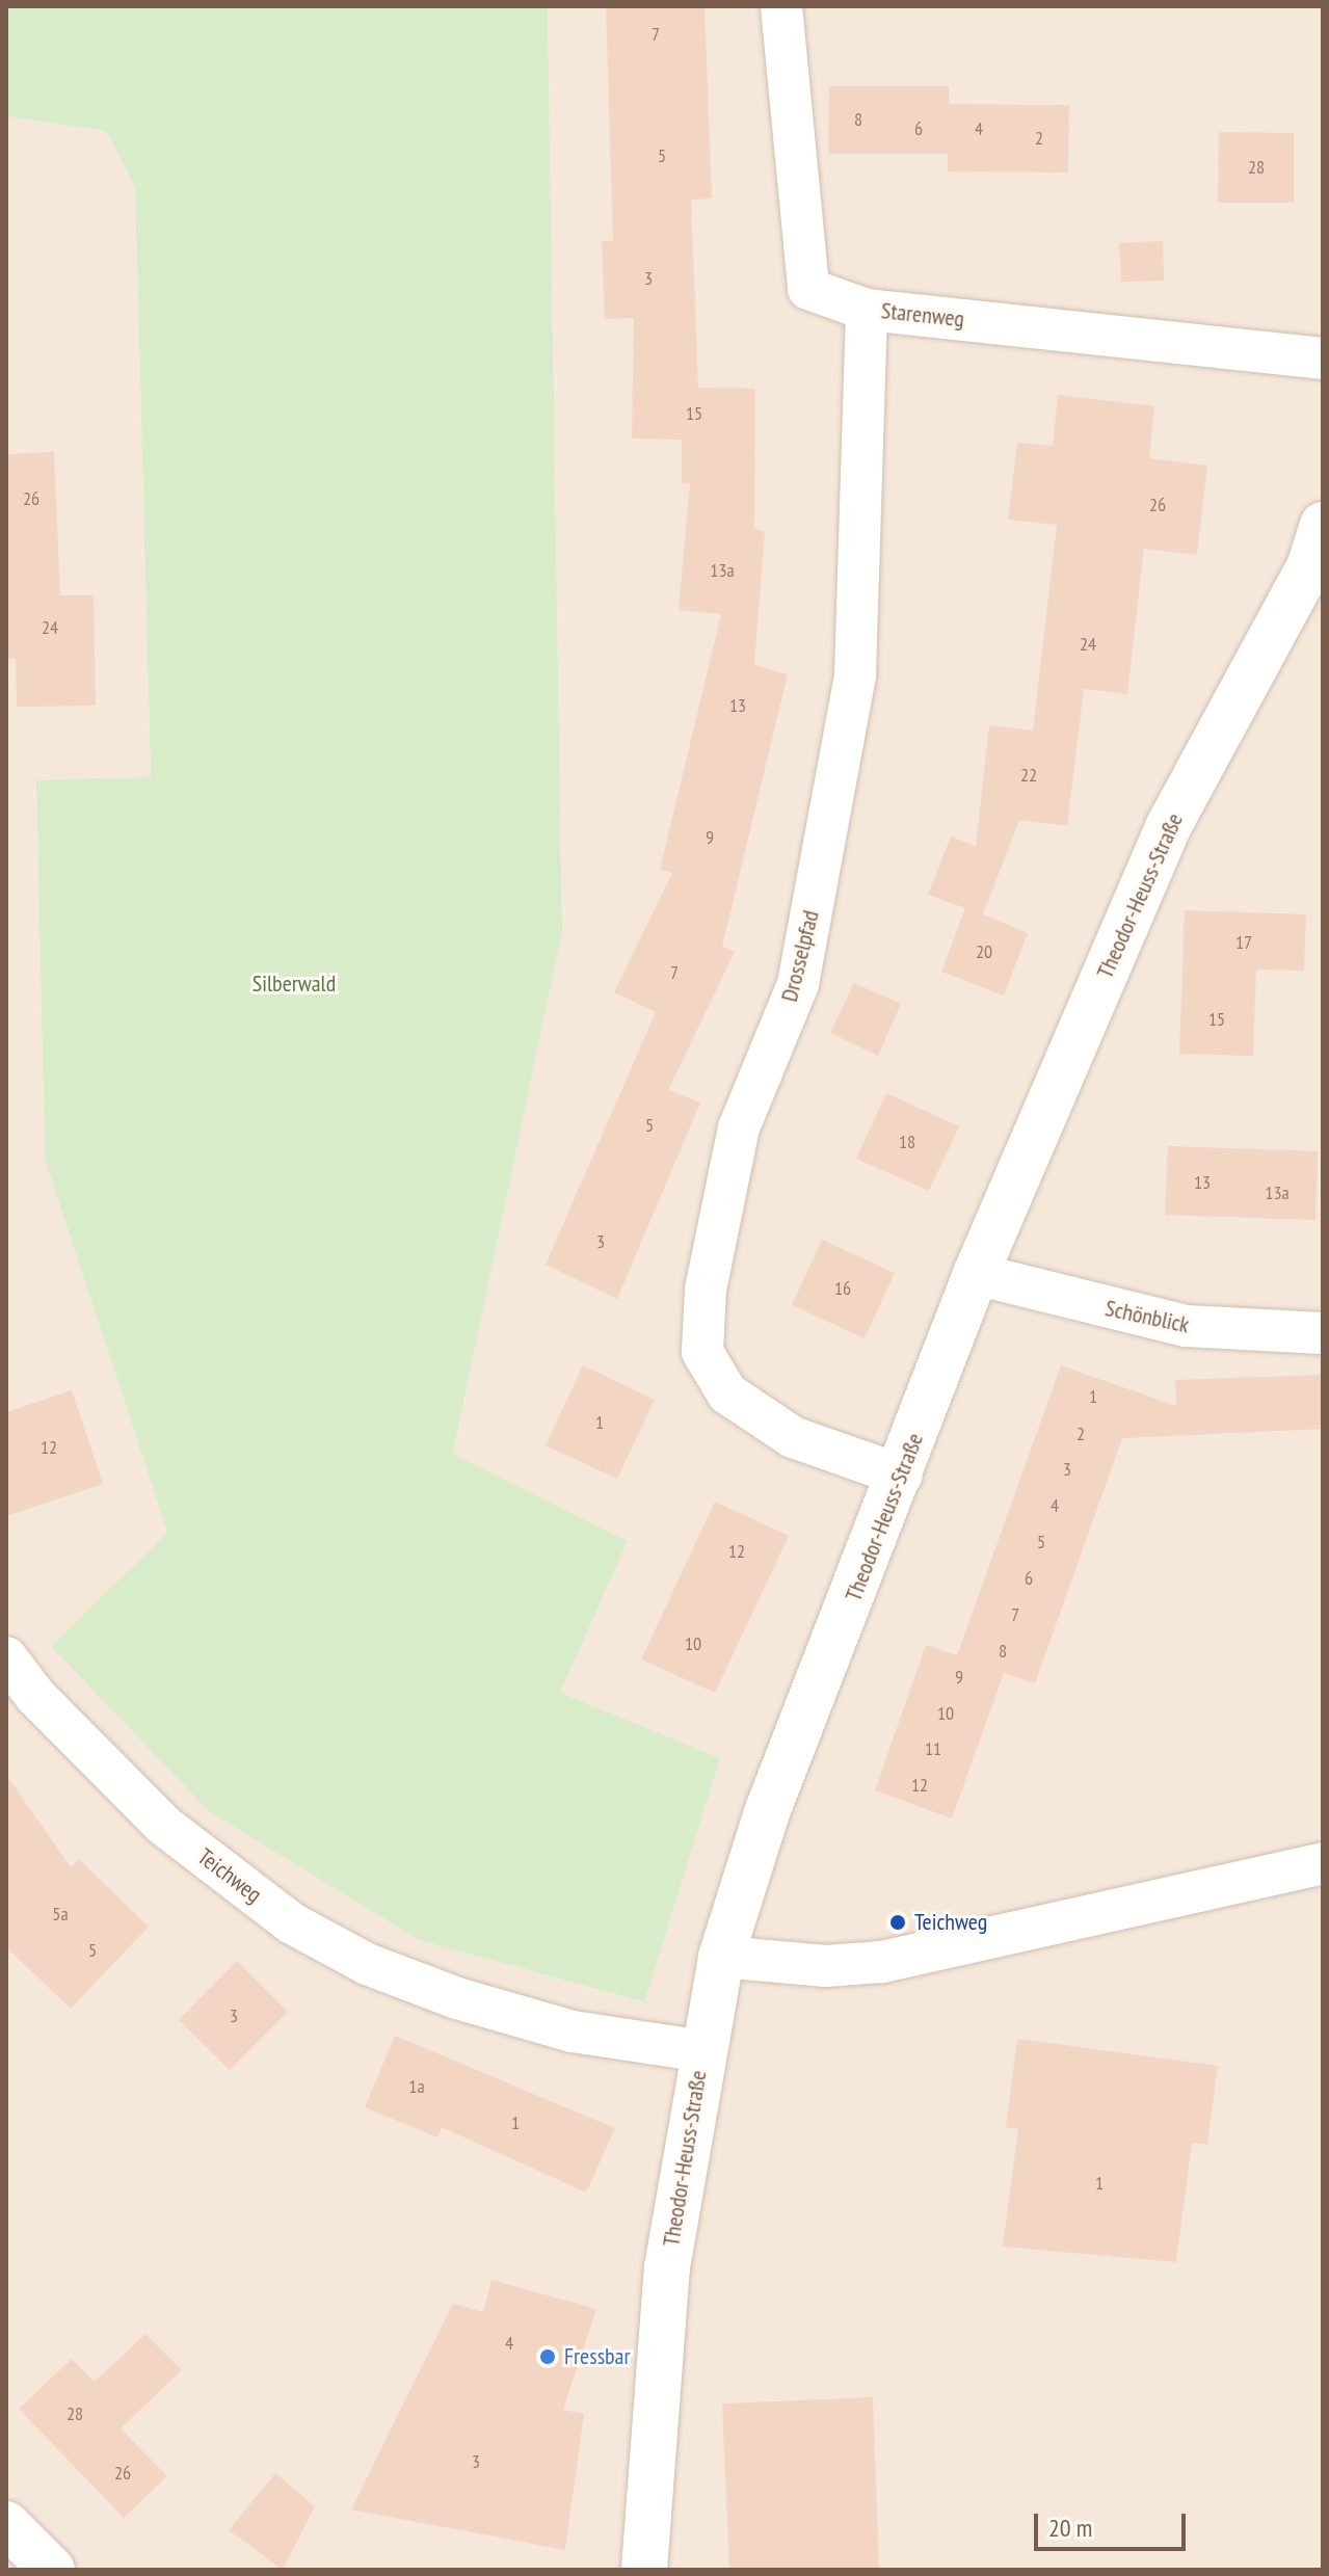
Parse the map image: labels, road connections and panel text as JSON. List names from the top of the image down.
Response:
{
  "streets": {
    "street": [
      "Starenweg",
      "Theodor-Heuss-Straße",
      "Drosselpfad",
      "Schönblick",
      "Teichweg"
    ]
  },
  "crossings": [
    ["Starenweg", "Drosselpfad"],
    ["Theodor-Heuss-Straße", "Drosselpfad"],
    ["Theodor-Heuss-Straße", "Schönblick"],
    ["Theodor-Heuss-Straße", "Teichweg"]
  ],
  "parks": ["Silberwald"],
  "places": ["Teichweg", "Fressbar"],
  "house_numbers": [
    "7",
    "8",
    "6",
    "4",
    "2",
    "5",
    "28",
    "3",
    "15",
    "26",
    "26",
    "13a",
    "24",
    "24",
    "13",
    "22",
    "9",
    "17",
    "20",
    "7",
    "15",
    "5",
    "18",
    "13",
    "13a",
    "3",
    "16",
    "1",
    "1",
    "2",
    "12",
    "3",
    "4",
    "5",
    "12",
    "6",
    "7",
    "10",
    "8",
    "9",
    "10",
    "11",
    "12",
    "5a",
    "5",
    "3",
    "1a",
    "1",
    "1",
    "4",
    "28",
    "3",
    "26"
  ],
  "scale_bar": "20 m"
}
